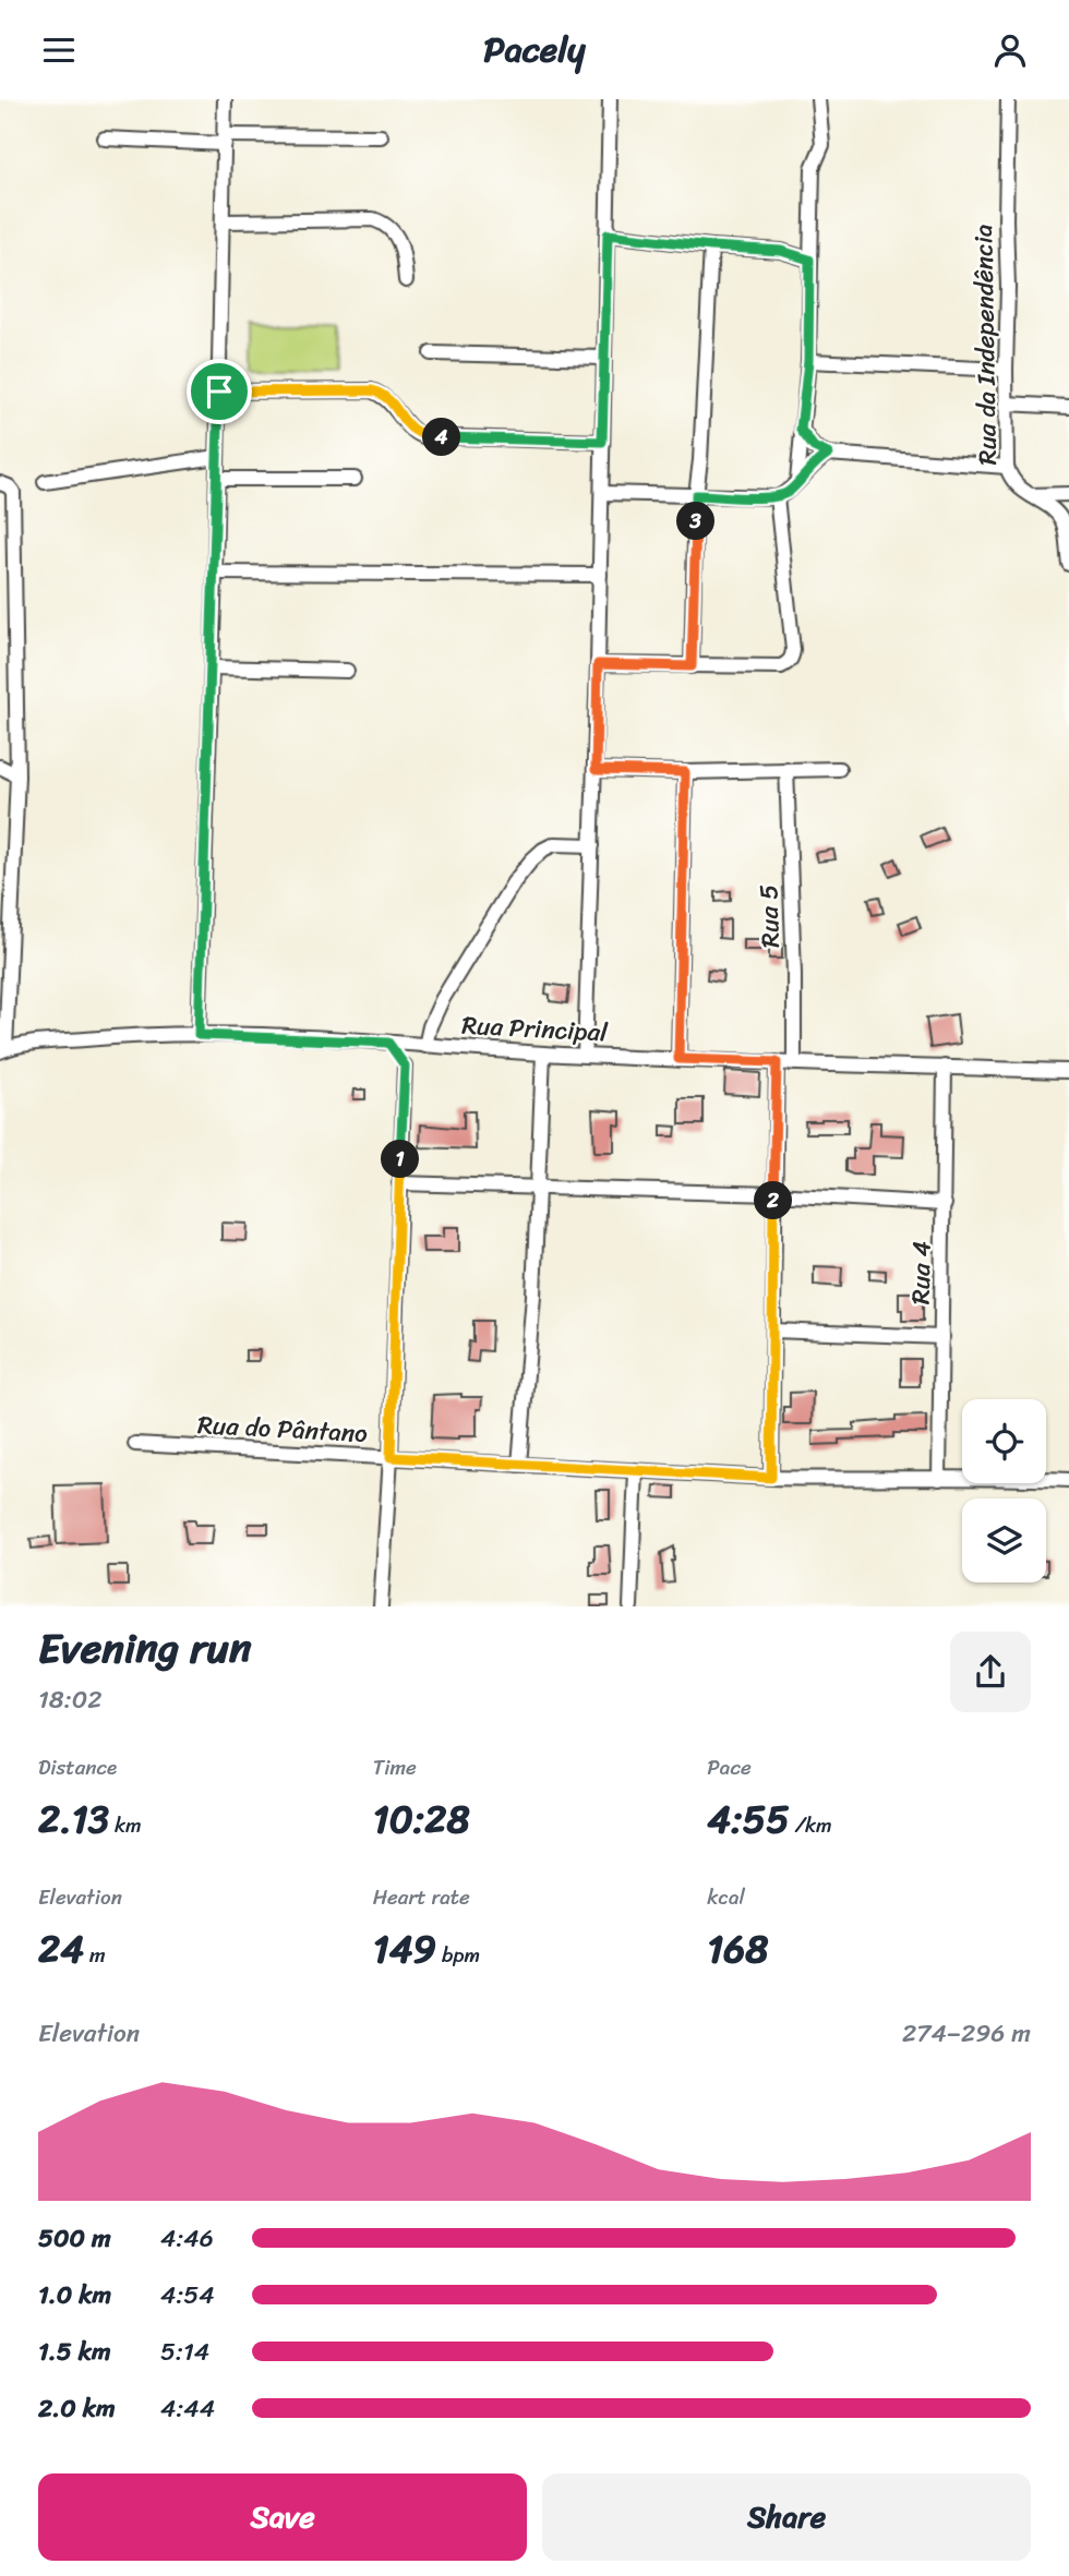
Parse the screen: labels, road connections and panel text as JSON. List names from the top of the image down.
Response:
{
  "streets": {
    "street": [
      "Rua da Independência",
      "Rua 5",
      "Rua Principal",
      "Rua 4",
      "Rua do Pântano"
    ]
  },
  "crossings": [
    ["Rua 5", "Rua Principal"],
    ["Rua Principal", "Rua 4"],
    ["Rua 4", "Rua do Pântano"]
  ],
  "page": {
    "header": "Pacely",
    "pins": [
      "4",
      "3",
      "1",
      "2"
    ],
    "heading": ["Evening run", "18:02"],
    "stats": [
      ["Distance", "2.13 km"],
      ["Time", "10:28"],
      ["Pace", "4:55 /km"],
      ["Elevation", "24 m"],
      ["Heart rate", "149 bpm"],
      ["kcal", "168"]
    ],
    "chart": ["Elevation", "274–296 m"],
    "list": [
      {
        "name": "500 m",
        "note": "4:46"
      },
      {
        "name": "1.0 km",
        "note": "4:54"
      },
      {
        "name": "1.5 km",
        "note": "5:14"
      },
      {
        "name": "2.0 km",
        "note": "4:44"
      }
    ],
    "buttons": ["Save", "Share"]
  }
}
